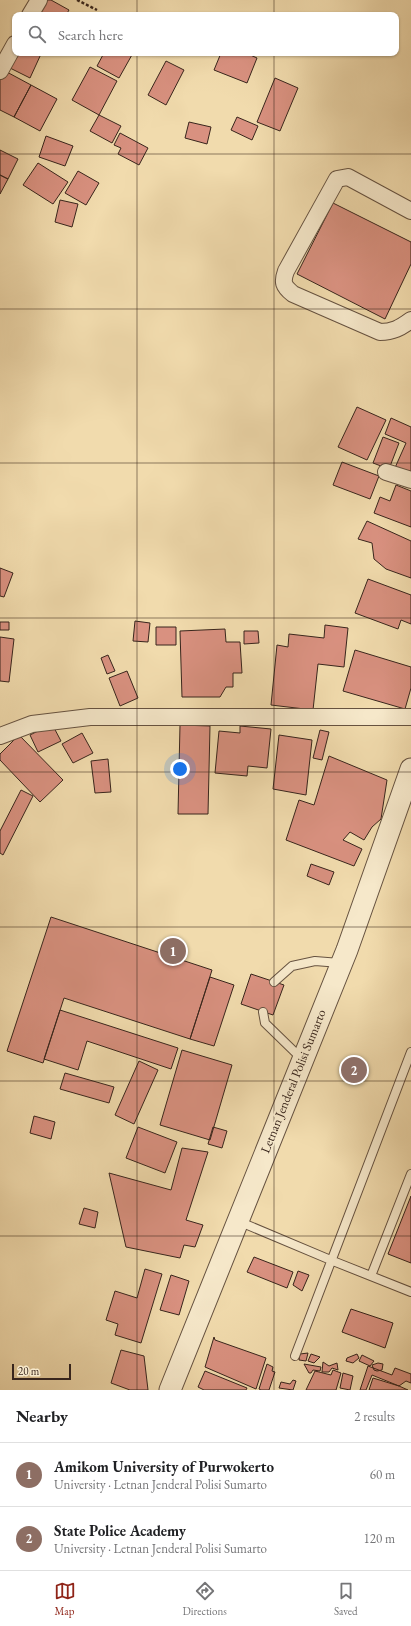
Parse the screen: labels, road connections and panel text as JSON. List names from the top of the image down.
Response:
{
  "streets": {
    "street": ["Letnan Jenderal Polisi Sumarto"]
  },
  "scale_bar": "20 m",
  "page": {
    "search": "Search here",
    "pins": ["1", "2"],
    "scale": "20 m",
    "heading": ["Nearby", "2 results"],
    "list": [
      {
        "mark": "1",
        "name": "Amikom University of Purwokerto",
        "note": "University · Letnan Jenderal Polisi Sumarto",
        "value": "60 m"
      },
      {
        "mark": "2",
        "name": "State Police Academy",
        "note": "University · Letnan Jenderal Polisi Sumarto",
        "value": "120 m"
      }
    ],
    "nav": ["Map", "Directions", "Saved"]
  }
}
